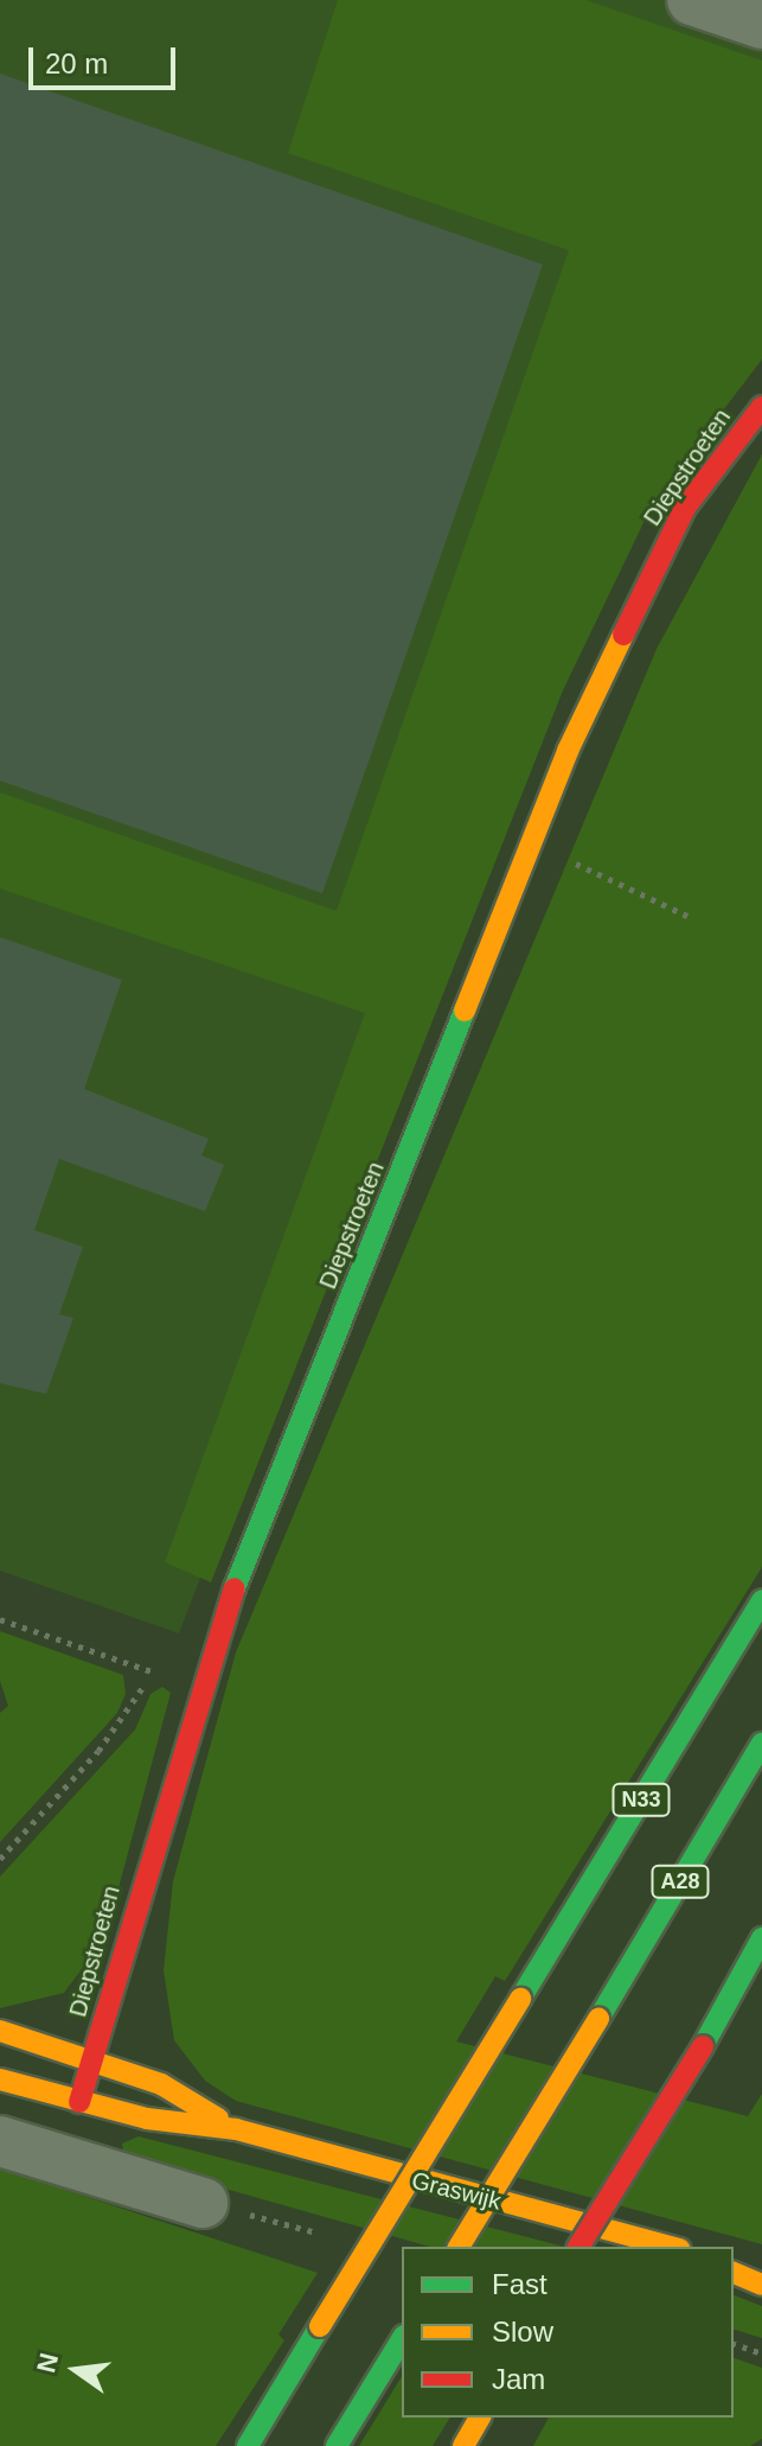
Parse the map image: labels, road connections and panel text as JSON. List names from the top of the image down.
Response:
{
  "streets": {
    "main road": [
      "Diepstroeten",
      "N33",
      "A28",
      "Graswijk"
    ]
  },
  "crossings": [
    ["Diepstroeten", "Graswijk"]
  ],
  "legend": ["Fast", "Slow", "Jam"],
  "scale_bar": "20 m",
  "north": "left"
}
